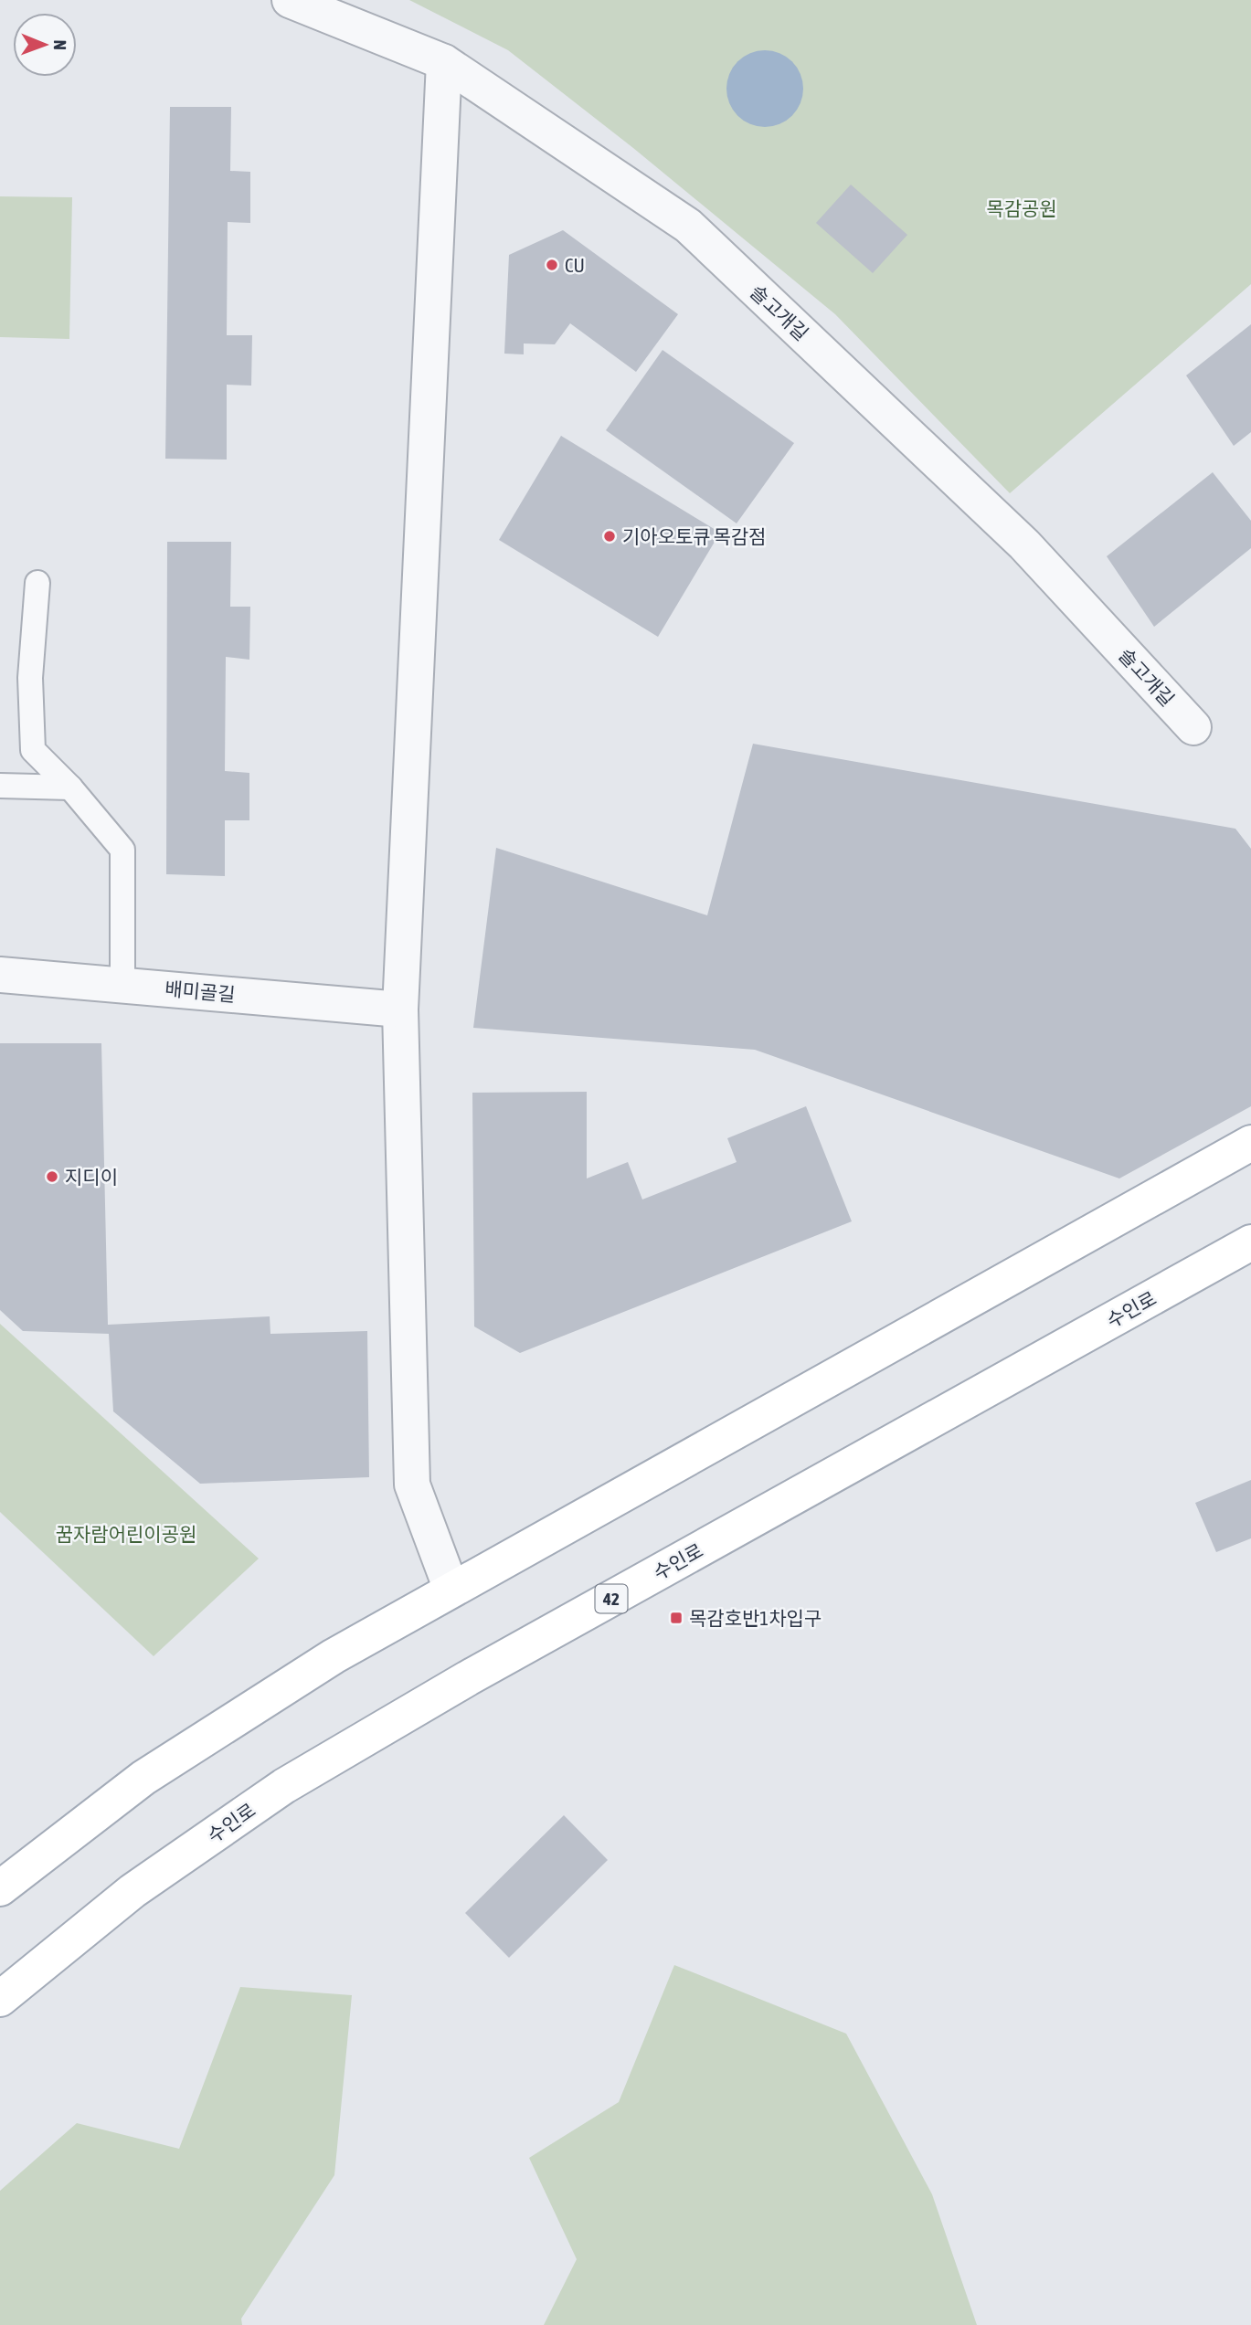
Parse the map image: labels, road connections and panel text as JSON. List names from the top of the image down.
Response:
{
  "streets": {
    "main road": ["수인로", "42"],
    "street": ["솔고개길", "배미골길"]
  },
  "parks": ["목감공원", "꿈자람어린이공원"],
  "places": {
    "other": ["CU", "기아오토큐 목감점", "지디이"],
    "transit": ["목감호반1차입구"]
  },
  "north": "right"
}
